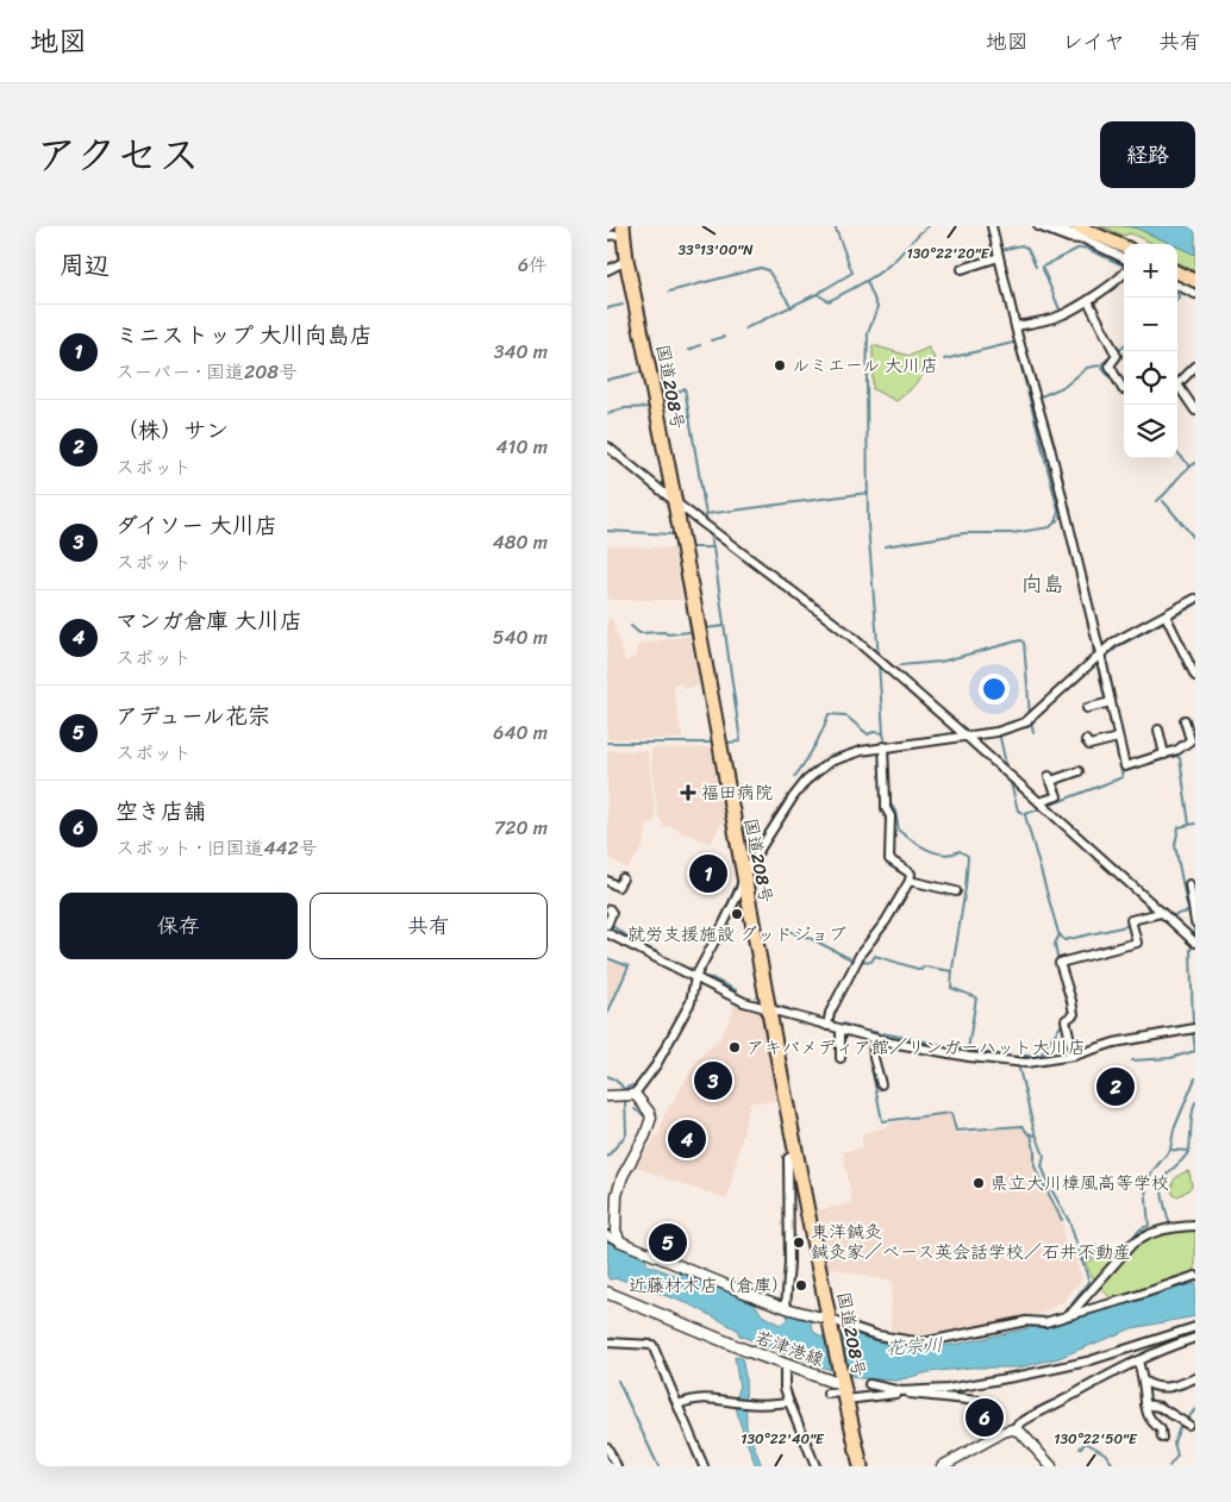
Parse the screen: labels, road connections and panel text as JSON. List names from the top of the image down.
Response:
{
  "streets": {
    "highway": ["国道208号"],
    "main road": ["若津港線"]
  },
  "crossings": [
    ["国道208号", "若津港線"]
  ],
  "districts": ["向島"],
  "water": ["花宗川"],
  "places": {
    "other": [
      "ルミエール 大川店",
      "就労支援施設 グッドジョブ",
      "アキバメディア館／リンガーハット大川店",
      "県立大川樟風高等学校",
      "東洋鍼灸 鍼灸家／ベース英会話学校／石井不動産",
      "近藤材木店（倉庫）"
    ],
    "health": ["福田病院"]
  },
  "page": {
    "header": "地図",
    "nav": ["地図", "レイヤ", "共有"],
    "title": "アクセス",
    "buttons": [
      "経路",
      ["保存", "共有"]
    ],
    "heading": ["周辺", "6件"],
    "map_buttons": ["+", "−"],
    "list": [
      {
        "mark": "1",
        "name": "ミニストップ 大川向島店",
        "note": "スーパー · 国道208号",
        "value": "340 m"
      },
      {
        "mark": "2",
        "name": "（株）サン",
        "note": "スポット",
        "value": "410 m"
      },
      {
        "mark": "3",
        "name": "ダイソー 大川店",
        "note": "スポット",
        "value": "480 m"
      },
      {
        "mark": "4",
        "name": "マンガ倉庫 大川店",
        "note": "スポット",
        "value": "540 m"
      },
      {
        "mark": "5",
        "name": "アデュール花宗",
        "note": "スポット",
        "value": "640 m"
      },
      {
        "mark": "6",
        "name": "空き店舗",
        "note": "スポット · 旧国道442号",
        "value": "720 m"
      }
    ],
    "pins": [
      "1",
      "3",
      "2",
      "4",
      "5",
      "6"
    ]
  },
  "coordinates": [
    "33°13'00\"N",
    "130°22'20\"E",
    "130°22'40\"E",
    "130°22'50\"E"
  ]
}
